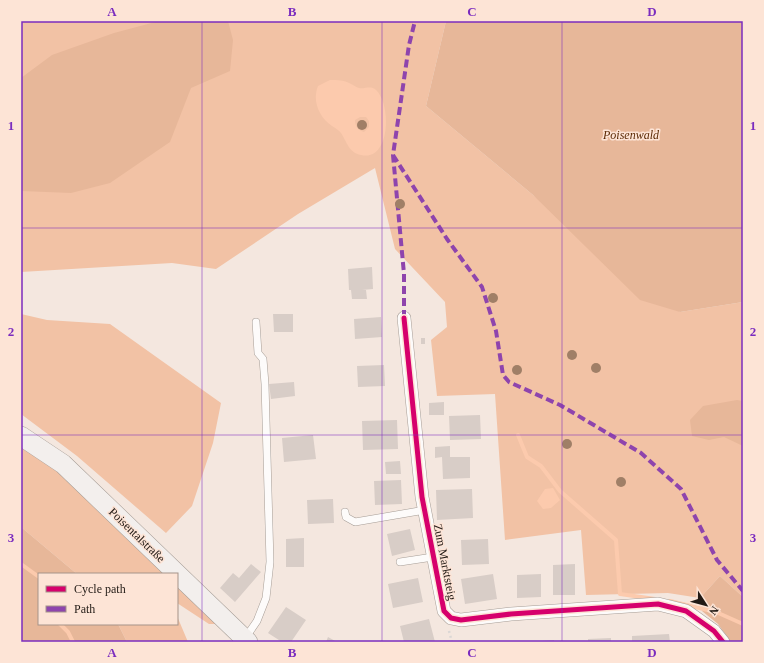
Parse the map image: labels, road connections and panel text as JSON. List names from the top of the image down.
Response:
{
  "streets": {
    "main road": ["Poisentalstraße"],
    "street": ["Zum Marktsteig"]
  },
  "parks": ["Poisenwald"],
  "legend": ["Cycle path", "Path"],
  "north": "bottom right",
  "grid": {
    "columns": [
      "A",
      "B",
      "C",
      "D"
    ],
    "rows": ["1", "2", "3"]
  }
}
